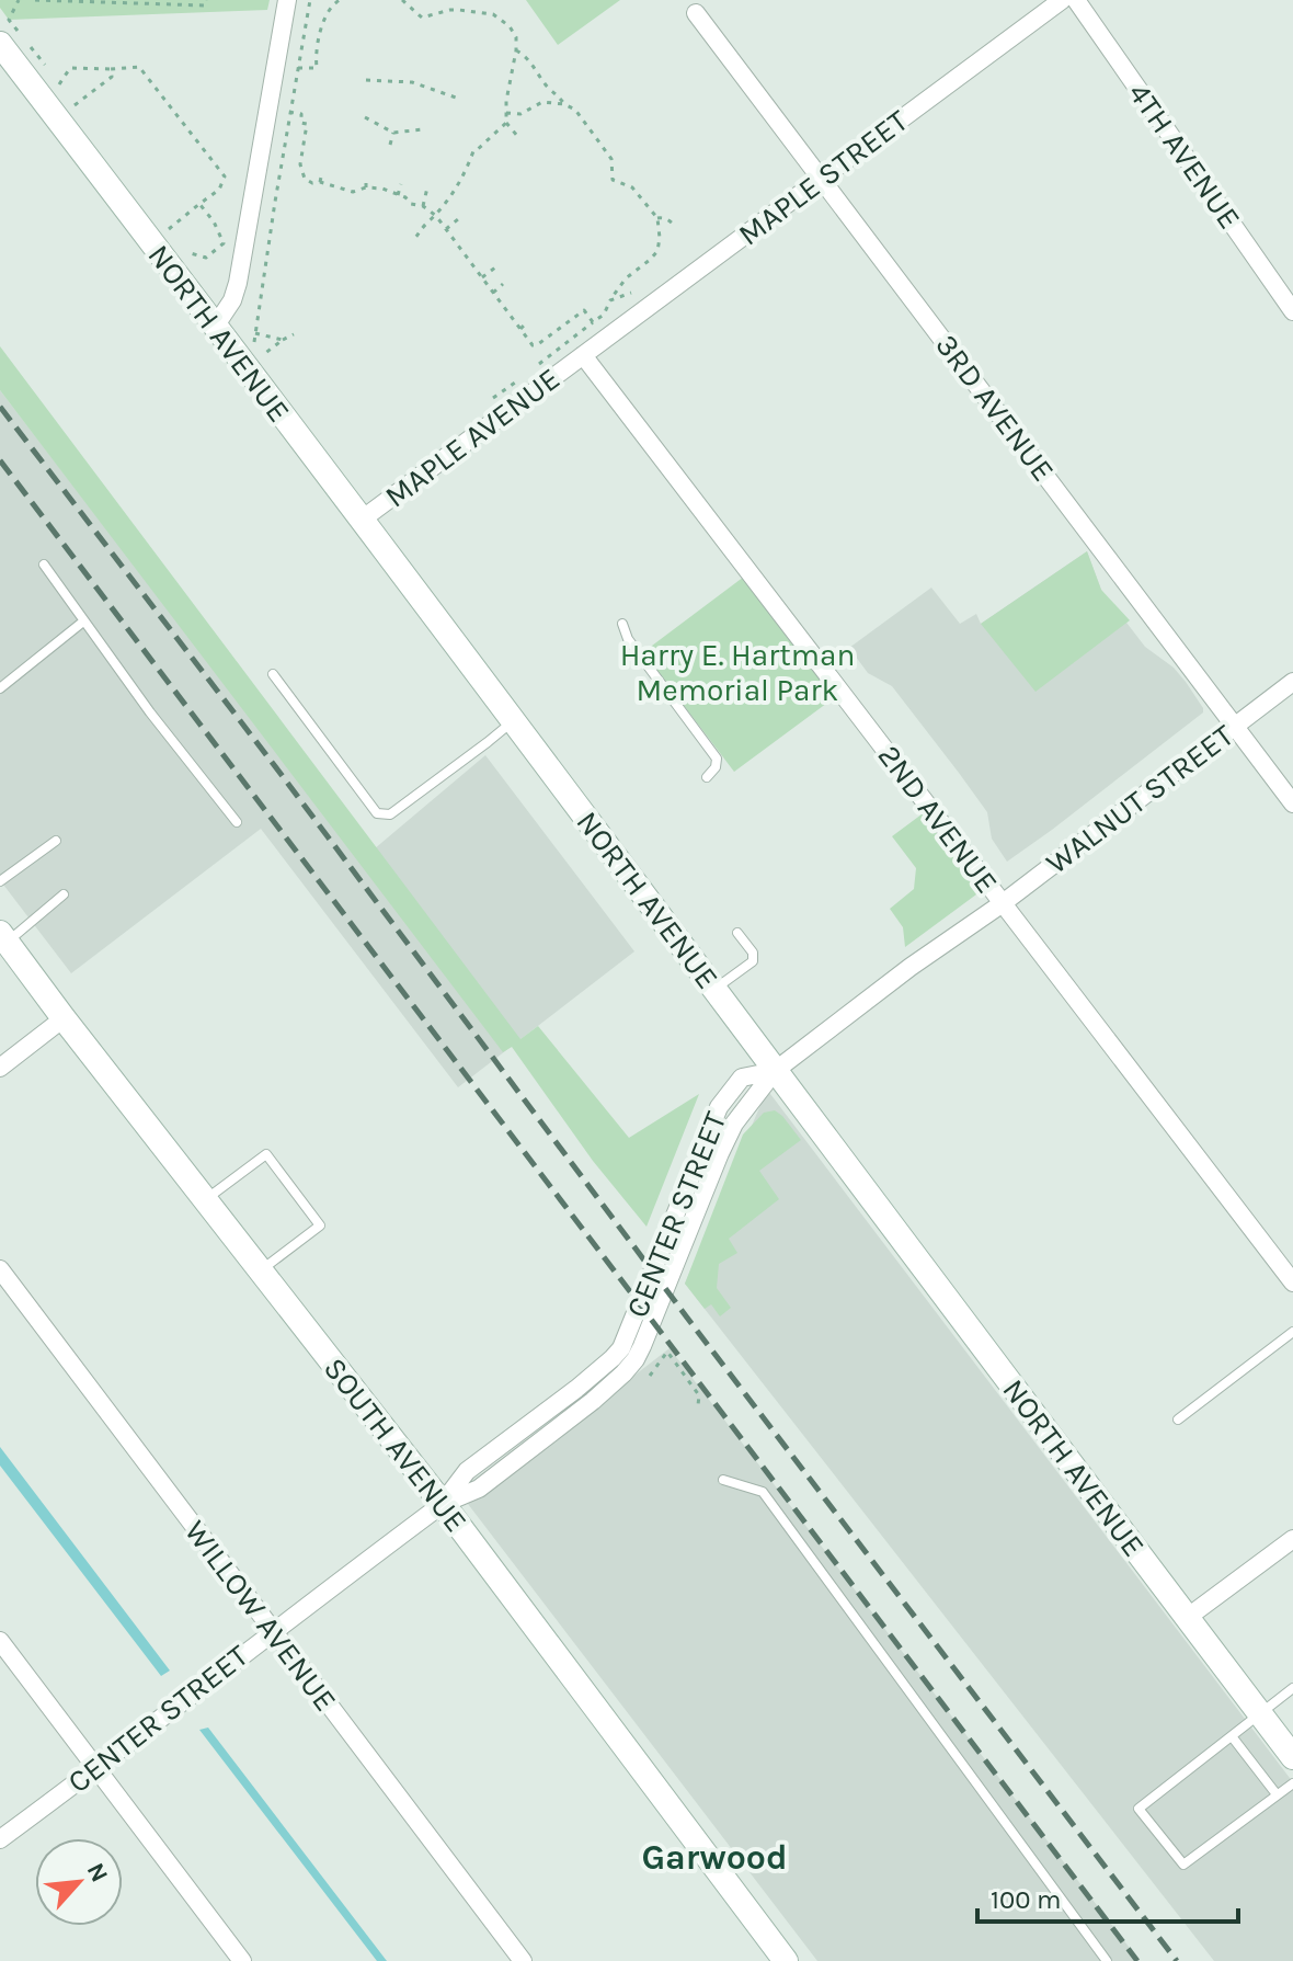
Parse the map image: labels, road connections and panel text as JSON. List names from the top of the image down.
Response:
{
  "streets": {
    "main road": ["NORTH AVENUE", "SOUTH AVENUE"],
    "street": [
      "4TH AVENUE",
      "MAPLE STREET",
      "3RD AVENUE",
      "MAPLE AVENUE",
      "WALNUT STREET",
      "2ND AVENUE",
      "CENTER STREET",
      "WILLOW AVENUE"
    ]
  },
  "crossings": [
    ["MAPLE STREET", "3RD AVENUE"],
    ["MAPLE STREET", "MAPLE AVENUE"],
    ["MAPLE STREET", "2ND AVENUE"],
    ["NORTH AVENUE", "MAPLE AVENUE"],
    ["NORTH AVENUE", "WALNUT STREET"],
    ["NORTH AVENUE", "CENTER STREET"],
    ["3RD AVENUE", "WALNUT STREET"],
    ["MAPLE AVENUE", "2ND AVENUE"],
    ["WALNUT STREET", "2ND AVENUE"],
    ["WALNUT STREET", "CENTER STREET"],
    ["CENTER STREET", "SOUTH AVENUE"],
    ["CENTER STREET", "WILLOW AVENUE"]
  ],
  "districts": ["Garwood"],
  "parks": ["Harry E. Hartman Memorial Park"],
  "scale_bar": "100 m",
  "north": "top right"
}
